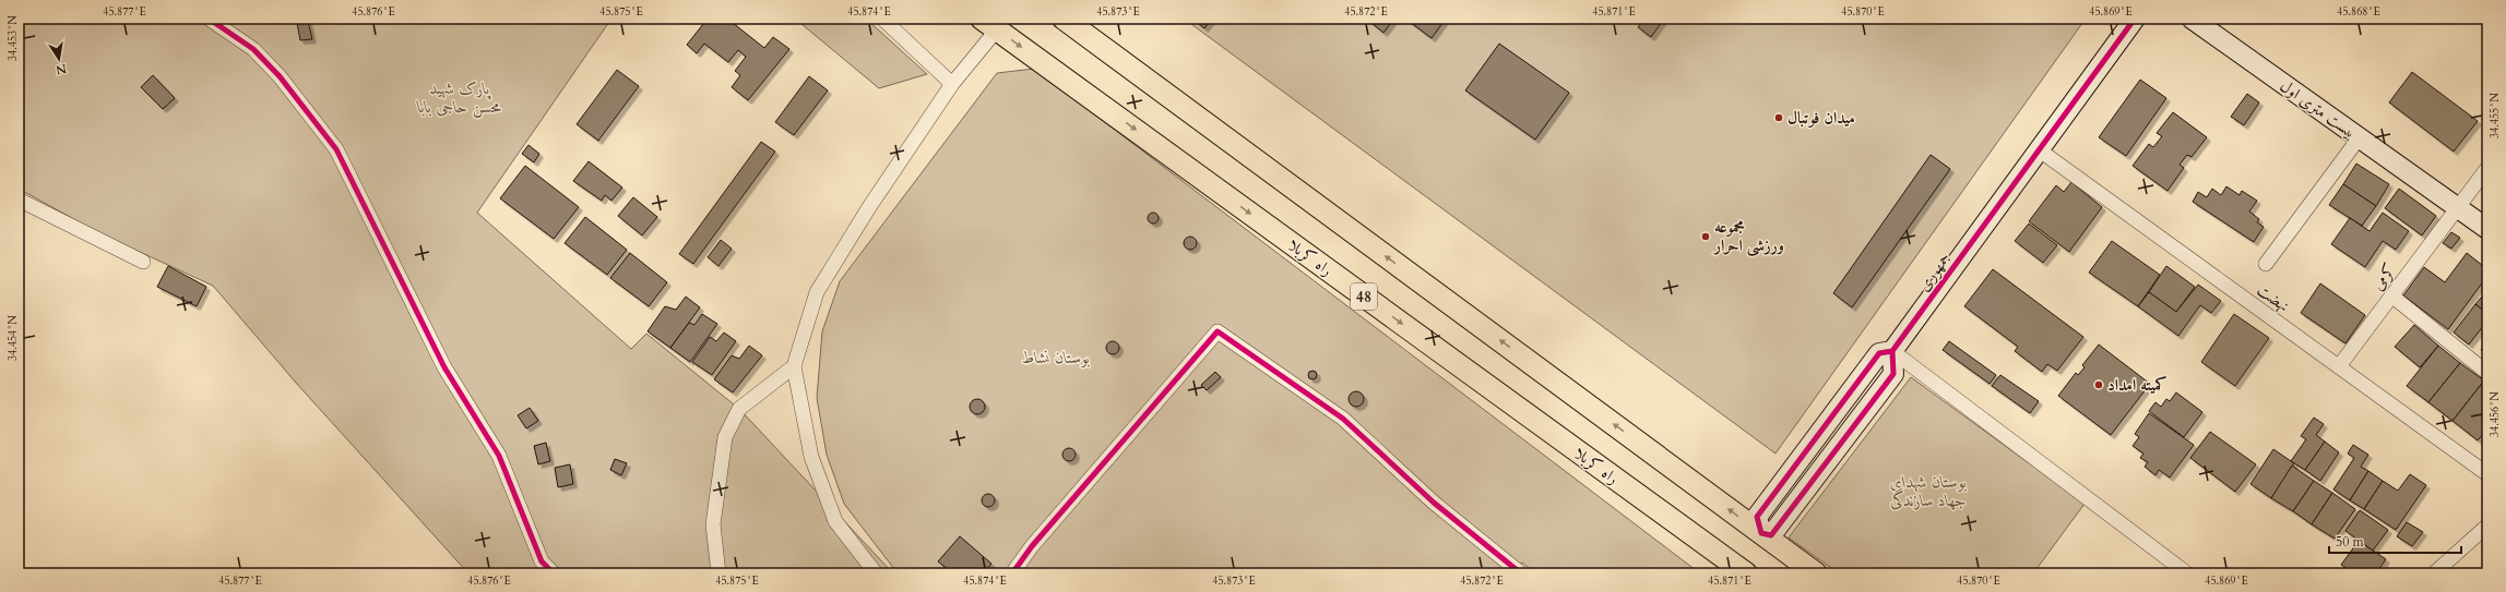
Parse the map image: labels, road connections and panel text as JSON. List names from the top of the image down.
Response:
{
  "streets": {
    "main road": ["راه کربلا", "48"],
    "street": [
      "بیست متری اول",
      "جمهوری",
      "کرمی",
      "نهضت"
    ]
  },
  "crossings": [
    ["بیست متری اول", "کرمی"],
    ["جمهوری", "نهضت"],
    ["کرمی", "نهضت"]
  ],
  "parks": ["پارک شهید محسن حاجی بابا", "بوستان نشاط", "بوستان شهدای جهاد سازندگی"],
  "places": ["میدان فوتبال", "مجموعه ورزشی احرار", "کمیته امداد"],
  "scale_bar": "50 m",
  "north": "bottom",
  "coordinates": [
    "45.877°E",
    "45.876°E",
    "45.875°E",
    "45.874°E",
    "45.873°E",
    "45.872°E",
    "45.871°E",
    "45.870°E",
    "45.869°E",
    "45.868°E",
    "34.453°N",
    "34.455°N",
    "34.454°N",
    "34.456°N"
  ]
}
